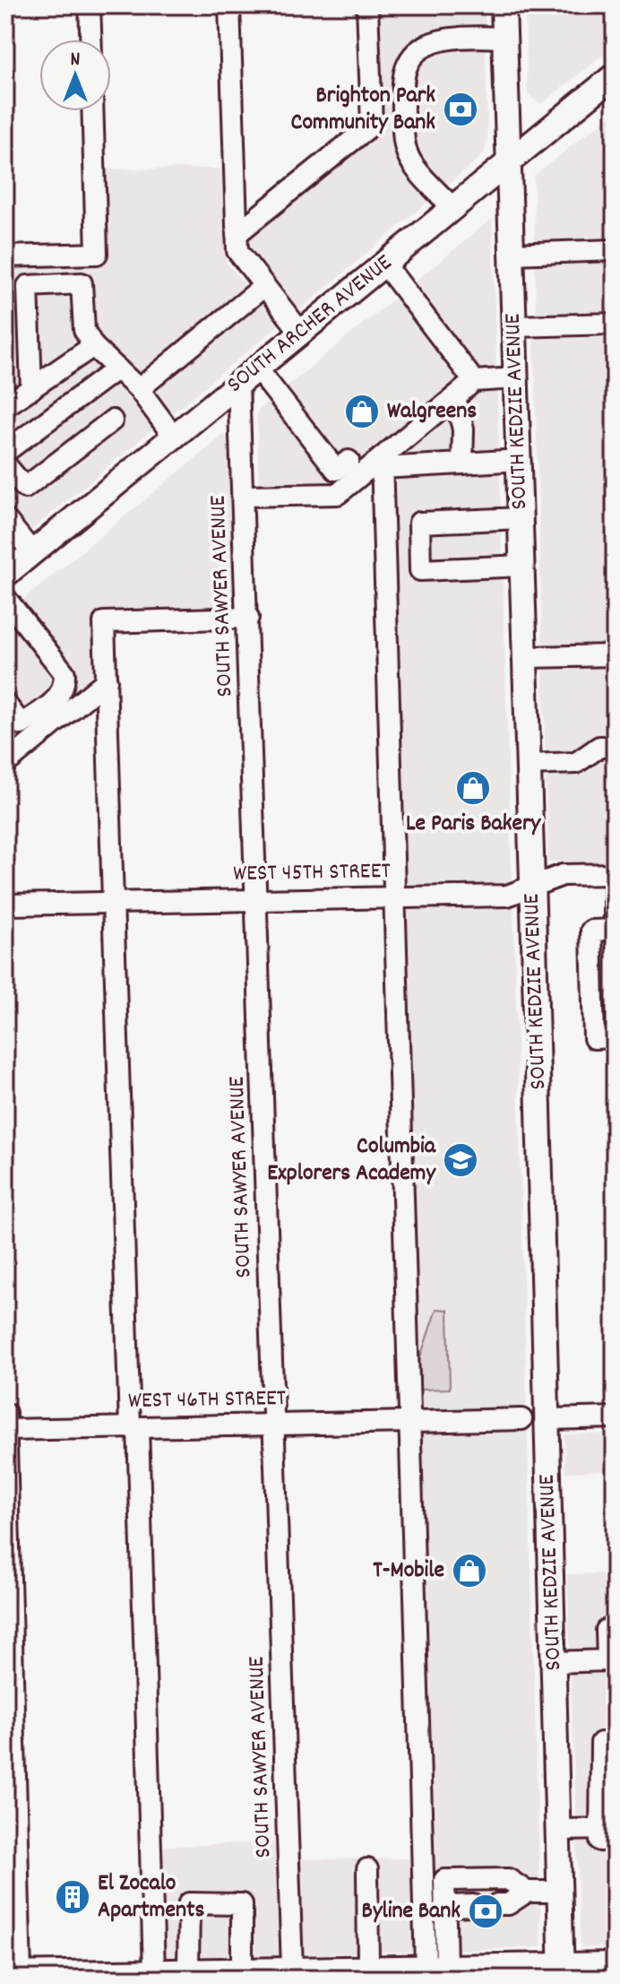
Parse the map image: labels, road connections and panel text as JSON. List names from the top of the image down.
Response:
{
  "streets": {
    "main road": ["SOUTH ARCHER AVENUE", "SOUTH KEDZIE AVENUE"],
    "street": ["SOUTH SAWYER AVENUE", "WEST 45TH STREET", "WEST 46TH STREET"]
  },
  "crossings": [
    ["SOUTH ARCHER AVENUE", "SOUTH KEDZIE AVENUE"],
    ["SOUTH ARCHER AVENUE", "SOUTH SAWYER AVENUE"],
    ["SOUTH KEDZIE AVENUE", "WEST 45TH STREET"],
    ["SOUTH SAWYER AVENUE", "WEST 45TH STREET"],
    ["SOUTH SAWYER AVENUE", "WEST 46TH STREET"]
  ],
  "places": {
    "bank": ["Brighton Park Community Bank", "Byline Bank"],
    "shop": ["Walgreens", "Le Paris Bakery", "T-Mobile"],
    "school or university": ["Columbia Explorers Academy"],
    "building": ["El Zocalo Apartments"]
  },
  "north": "top"
}
